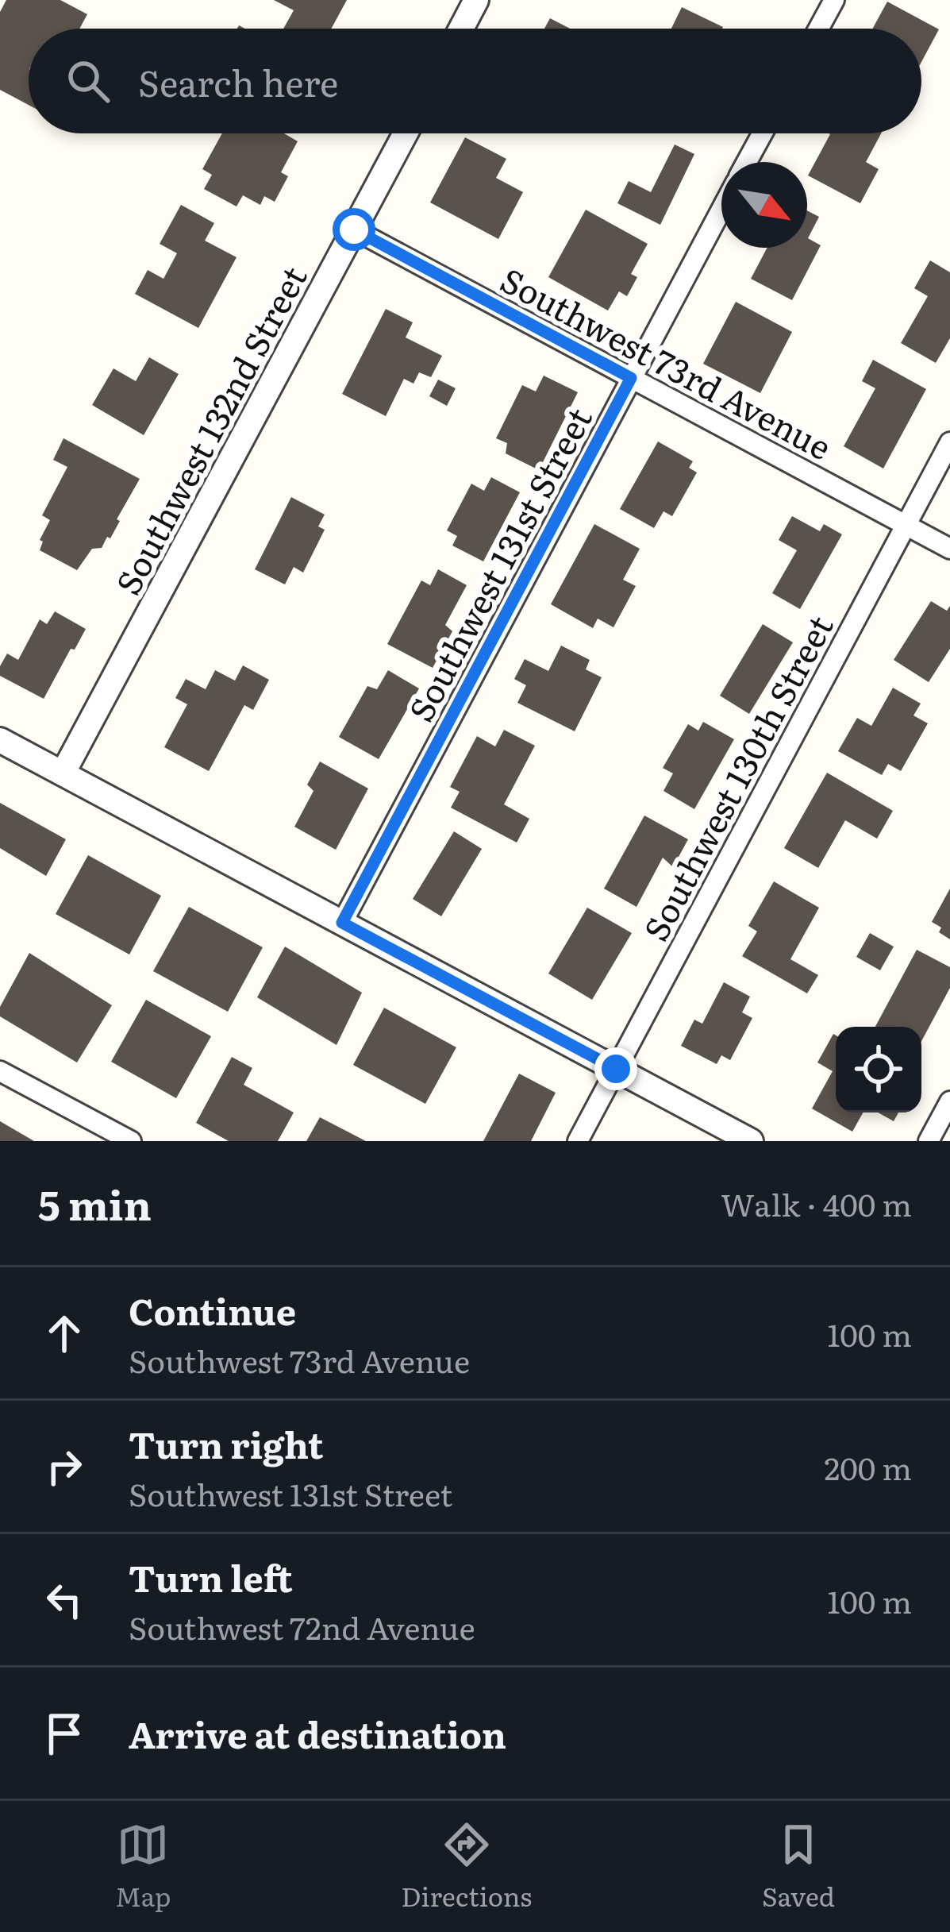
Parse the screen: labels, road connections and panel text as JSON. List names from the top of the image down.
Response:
{
  "streets": {
    "street": [
      "Southwest 73rd Avenue",
      "Southwest 132nd Street",
      "Southwest 131st Street",
      "Southwest 130th Street"
    ]
  },
  "crossings": [
    ["Southwest 73rd Avenue", "Southwest 132nd Street"],
    ["Southwest 73rd Avenue", "Southwest 131st Street"],
    ["Southwest 73rd Avenue", "Southwest 130th Street"]
  ],
  "north": "bottom right",
  "page": {
    "search": "Search here",
    "heading": ["5 min", "Walk · 400 m"],
    "list": [
      ["Continue", "Southwest 73rd Avenue", "100 m"],
      ["Turn right", "Southwest 131st Street", "200 m"],
      ["Turn left", "Southwest 72nd Avenue", "100 m"],
      "Arrive at destination"
    ],
    "nav": ["Map", "Directions", "Saved"]
  }
}
